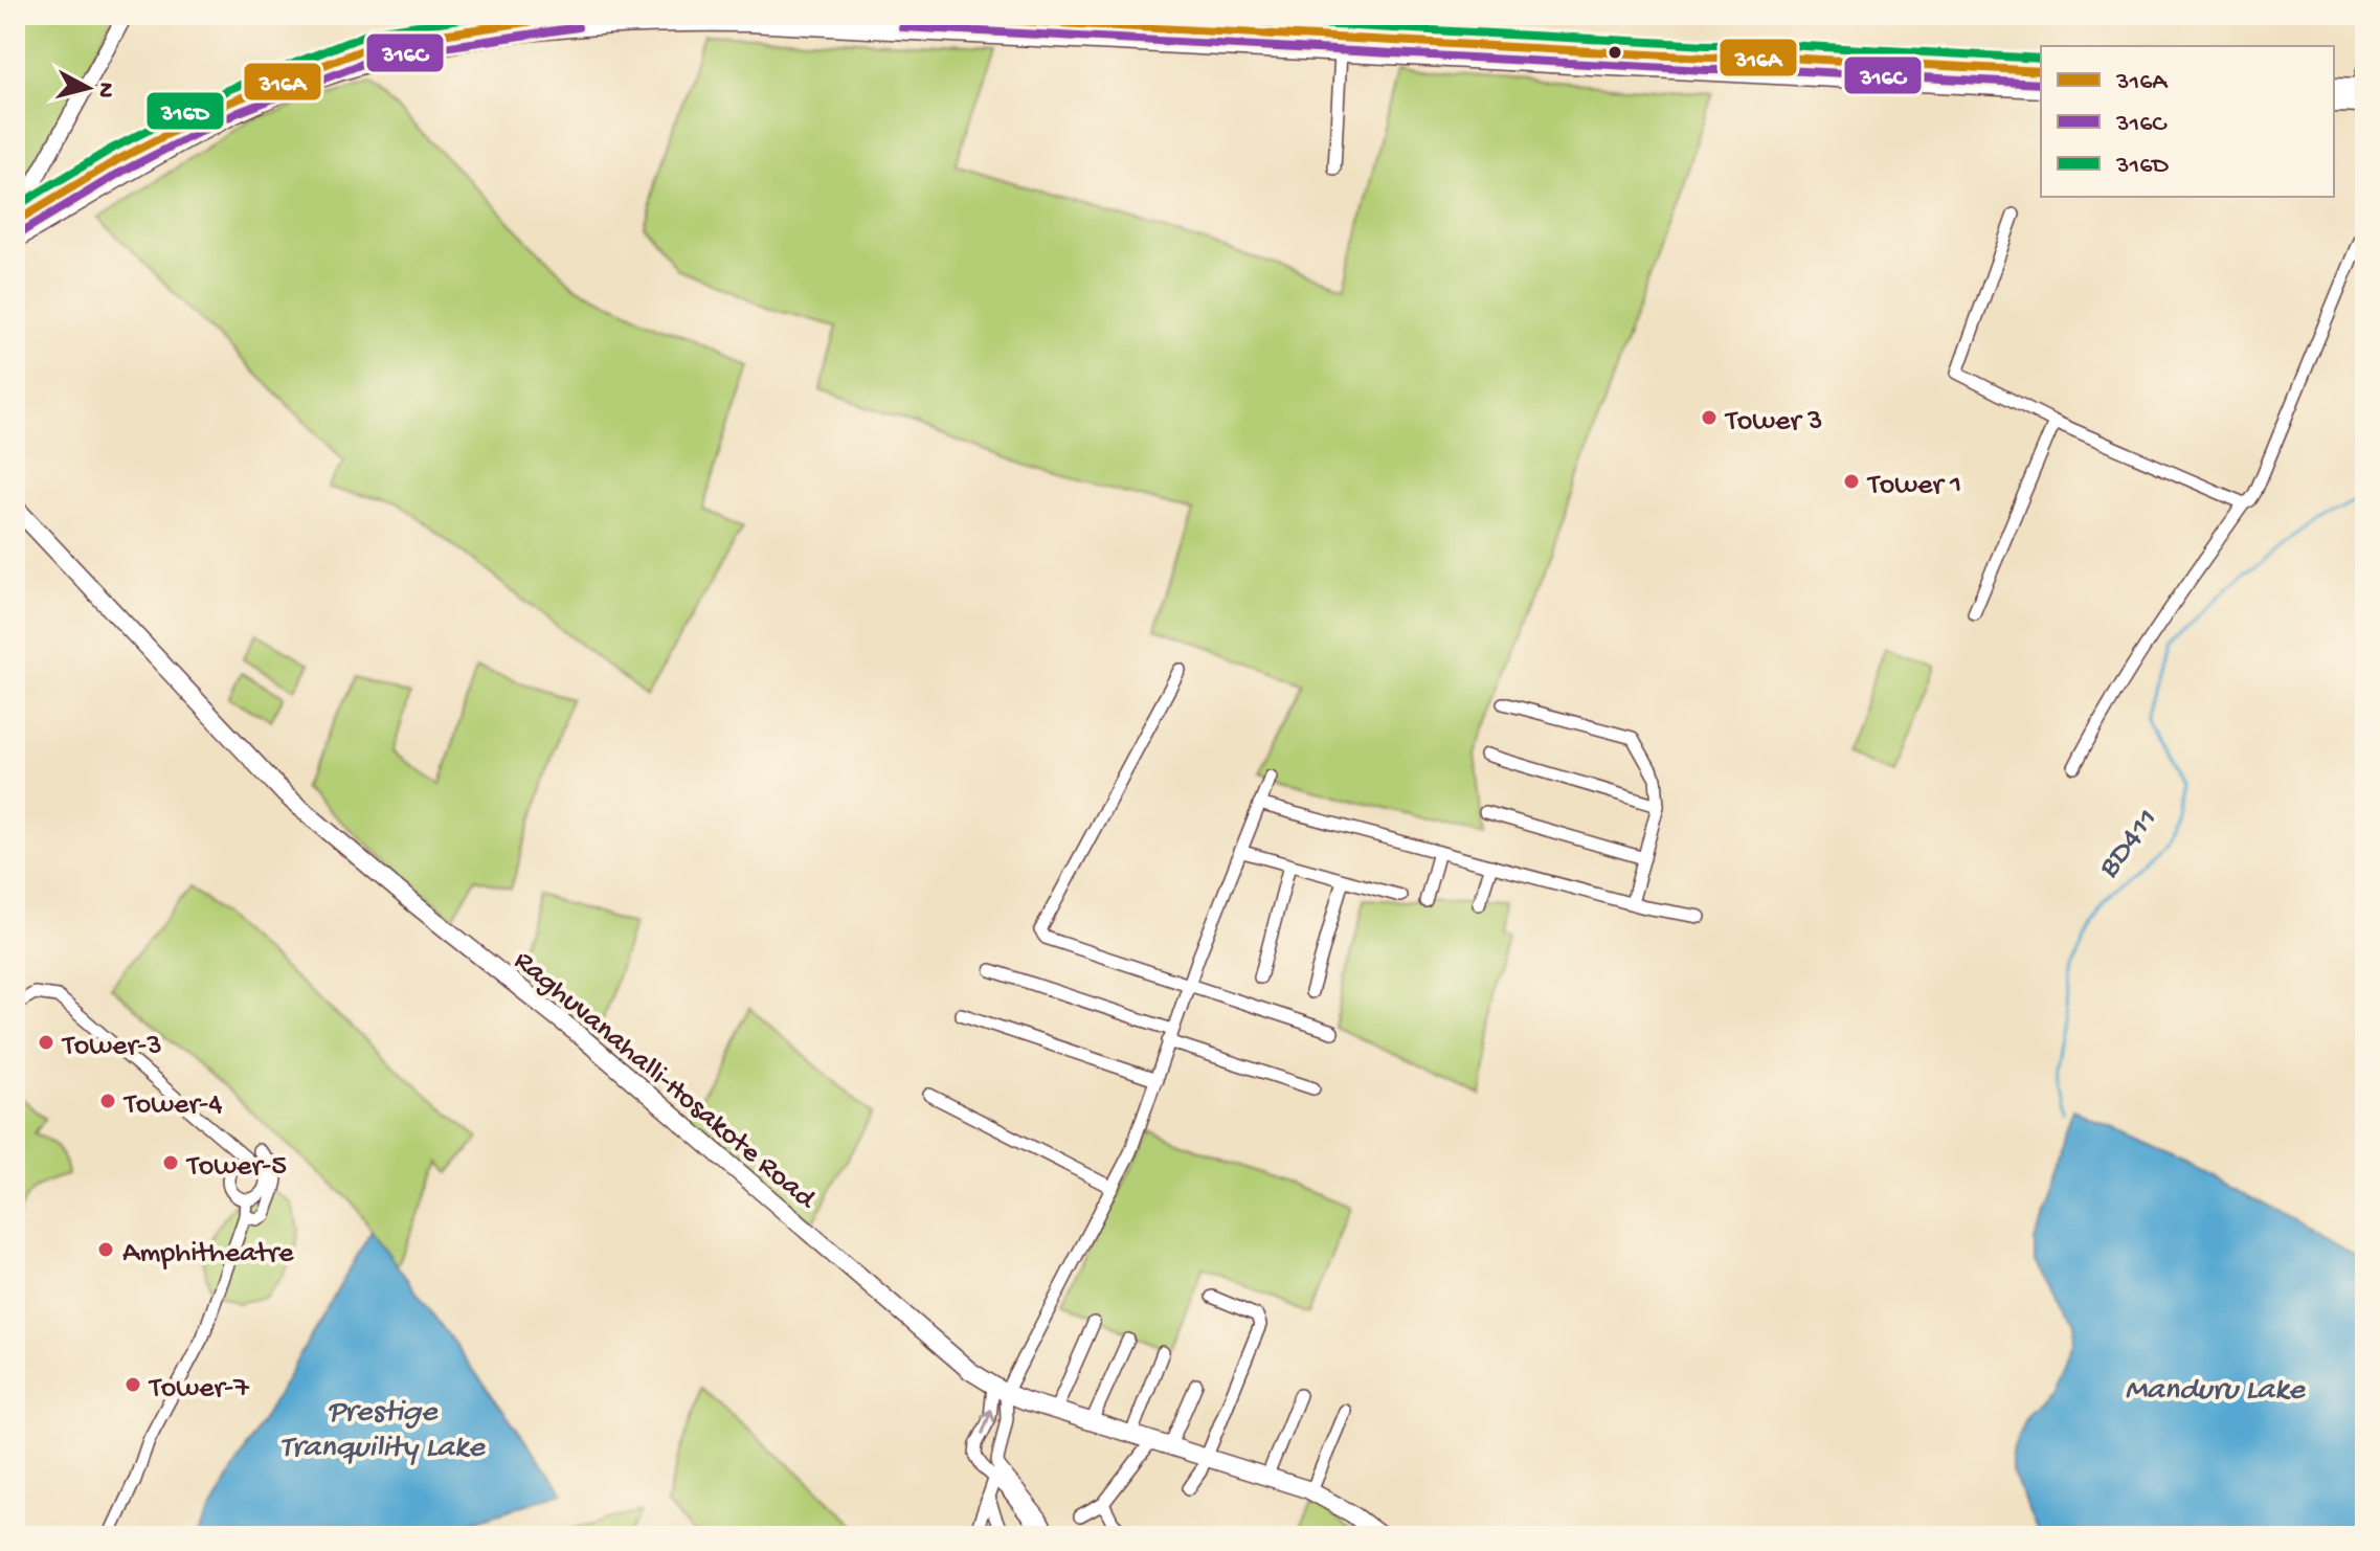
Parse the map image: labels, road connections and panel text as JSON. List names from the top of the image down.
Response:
{
  "streets": {
    "main road": ["Raghuvanahalli-Hosakote Road"]
  },
  "water": ["BD411", "Manduru Lake", "Prestige Tranquility Lake"],
  "places": [
    "Tower 3",
    "Tower 1",
    "Tower-3",
    "Tower-4",
    "Tower-5",
    "Amphitheatre",
    "Tower-7"
  ],
  "lines": ["transit line 316A", "transit line 316D", "transit line 316C"],
  "legend": ["316A", "316C", "316D"],
  "north": "right"
}
